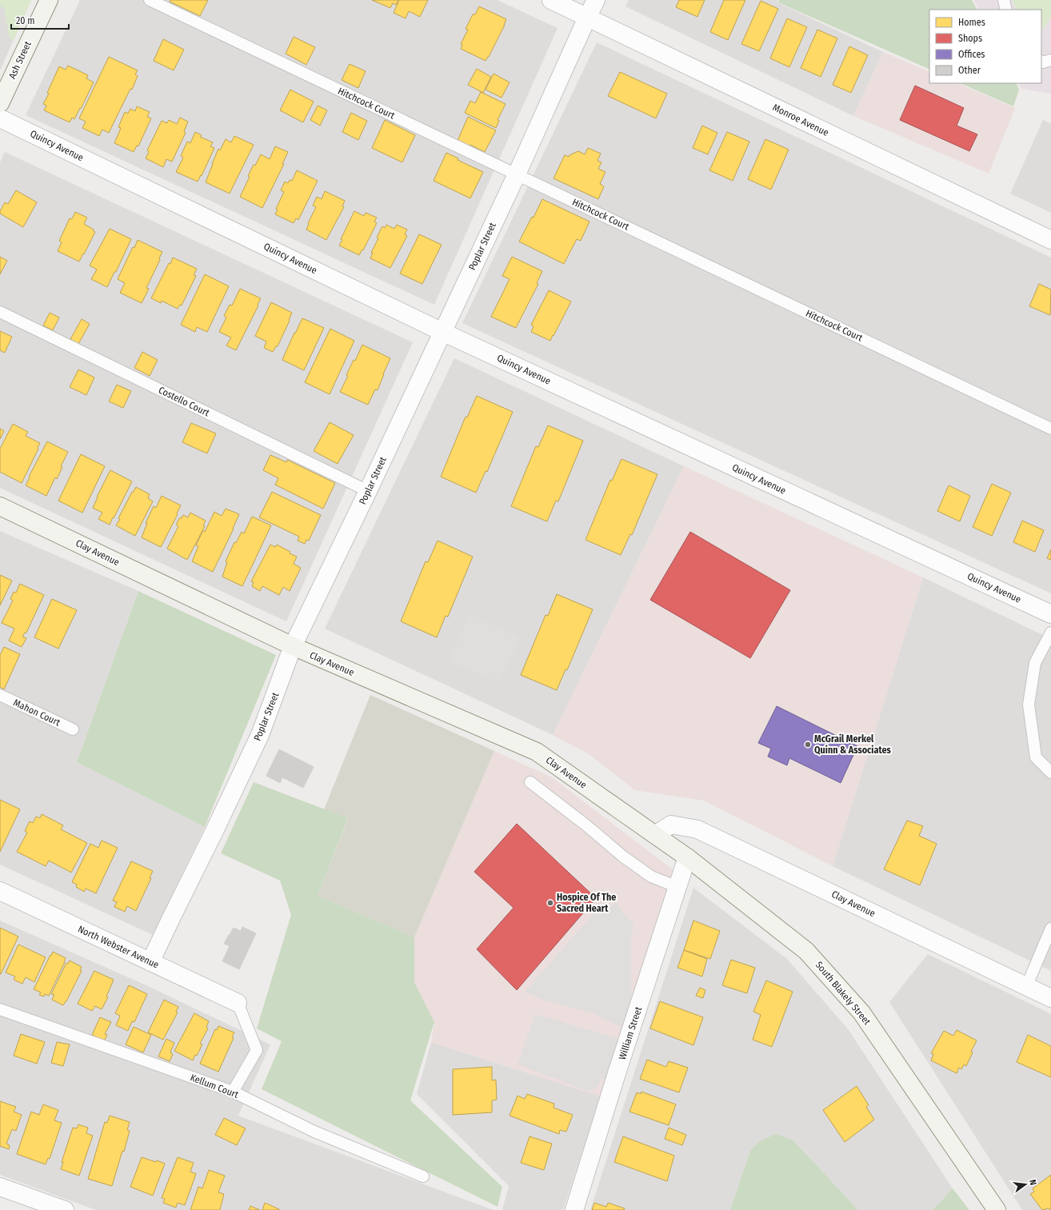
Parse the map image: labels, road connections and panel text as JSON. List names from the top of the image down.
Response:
{
  "streets": {
    "main road": ["Ash Street", "Clay Avenue", "South Blakely Street"],
    "street": [
      "Monroe Avenue",
      "Quincy Avenue",
      "Poplar Street",
      "North Webster Avenue",
      "William Street"
    ],
    "lane": [
      "Hitchcock Court",
      "Costello Court",
      "Mahon Court",
      "Kellum Court"
    ]
  },
  "crossings": [
    ["Hitchcock Court", "Poplar Street"],
    ["Monroe Avenue", "Poplar Street"],
    ["Quincy Avenue", "Poplar Street"],
    ["Poplar Street", "Costello Court"],
    ["Poplar Street", "Clay Avenue"],
    ["Poplar Street", "North Webster Avenue"],
    ["Clay Avenue", "South Blakely Street"],
    ["Clay Avenue", "William Street"],
    ["South Blakely Street", "William Street"]
  ],
  "places": ["McGrail Merkel Quinn & Associates", "Hospice Of The Sacred Heart"],
  "legend": [
    "Homes",
    "Shops",
    "Offices",
    "Other"
  ],
  "scale_bar": "20 m",
  "north": "right"
}
